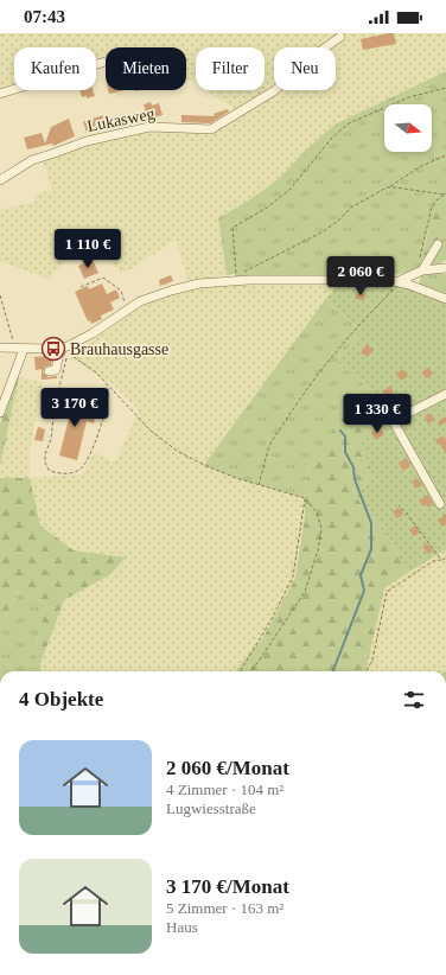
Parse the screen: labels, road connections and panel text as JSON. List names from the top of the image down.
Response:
{
  "streets": {
    "street": ["Lukasweg"]
  },
  "places": {
    "bus stop": ["Brauhausgasse"]
  },
  "north": "right",
  "page": {
    "status": "07:43",
    "chip": [
      "Kaufen",
      "Mieten",
      "Filter",
      "Neu"
    ],
    "price": [
      "1 110 €",
      "2 060 €",
      "3 170 €",
      "1 330 €"
    ],
    "heading": "4 Objekte",
    "list": [
      {
        "name": "2 060 €/Monat",
        "note": "4 Zimmer · 104 m² · Lugwiesstraße"
      },
      {
        "name": "3 170 €/Monat",
        "note": "5 Zimmer · 163 m² · Haus"
      }
    ]
  }
}
